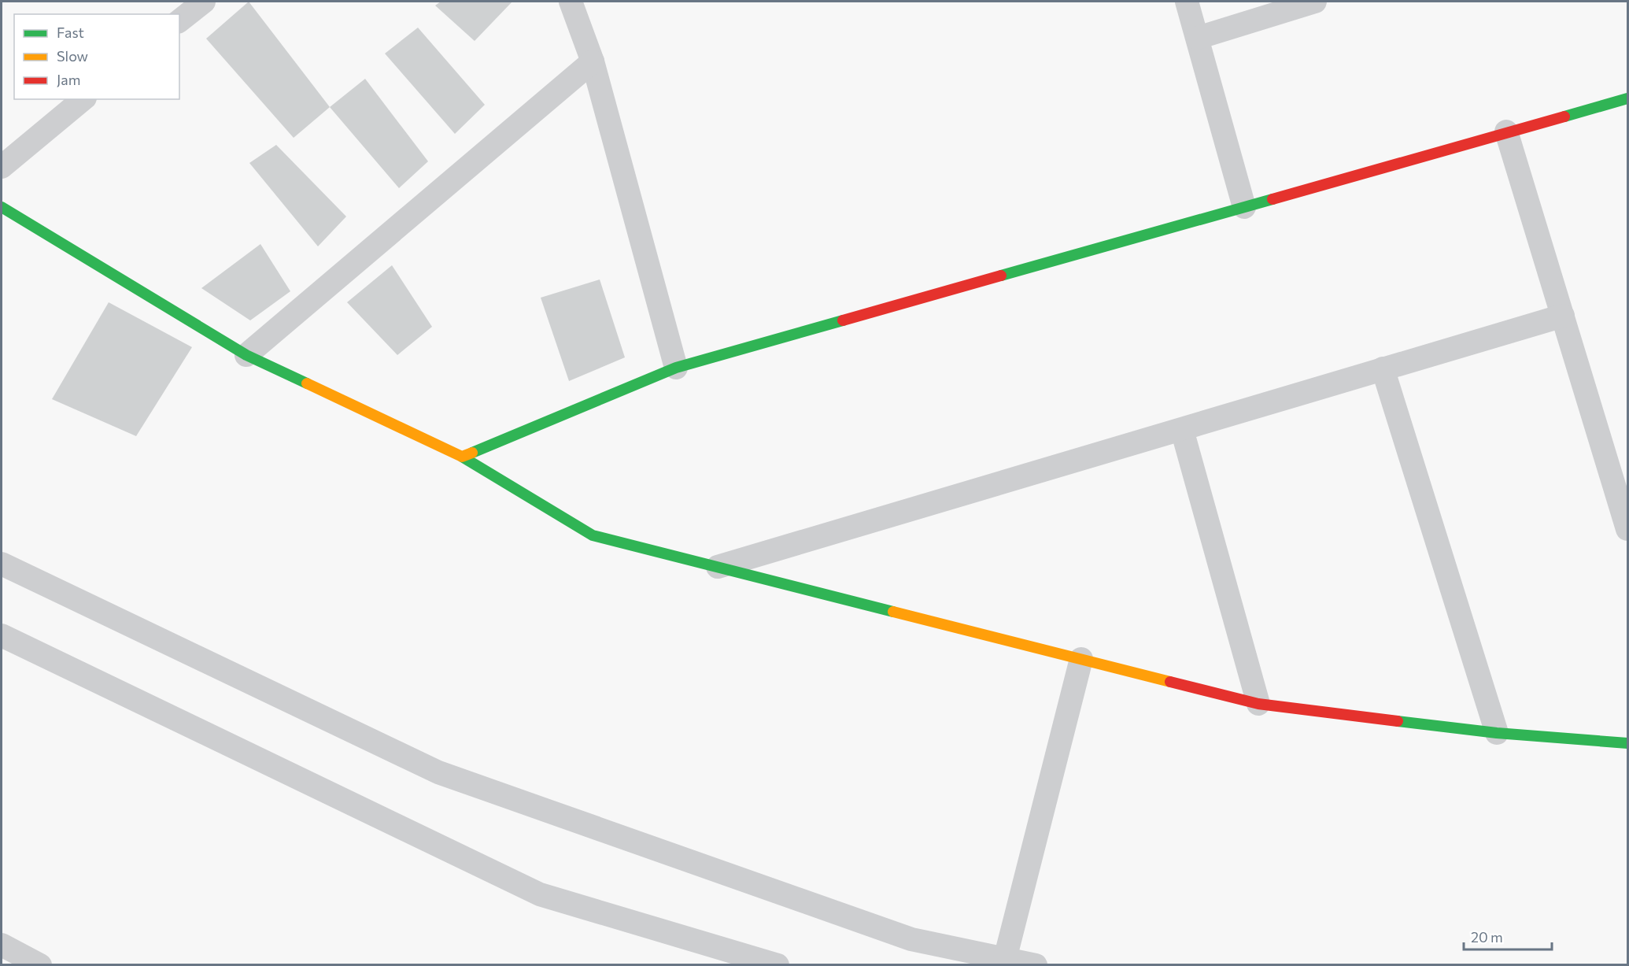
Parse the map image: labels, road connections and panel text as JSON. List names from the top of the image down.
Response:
{
  "legend": ["Fast", "Slow", "Jam"],
  "scale_bar": "20 m"
}
